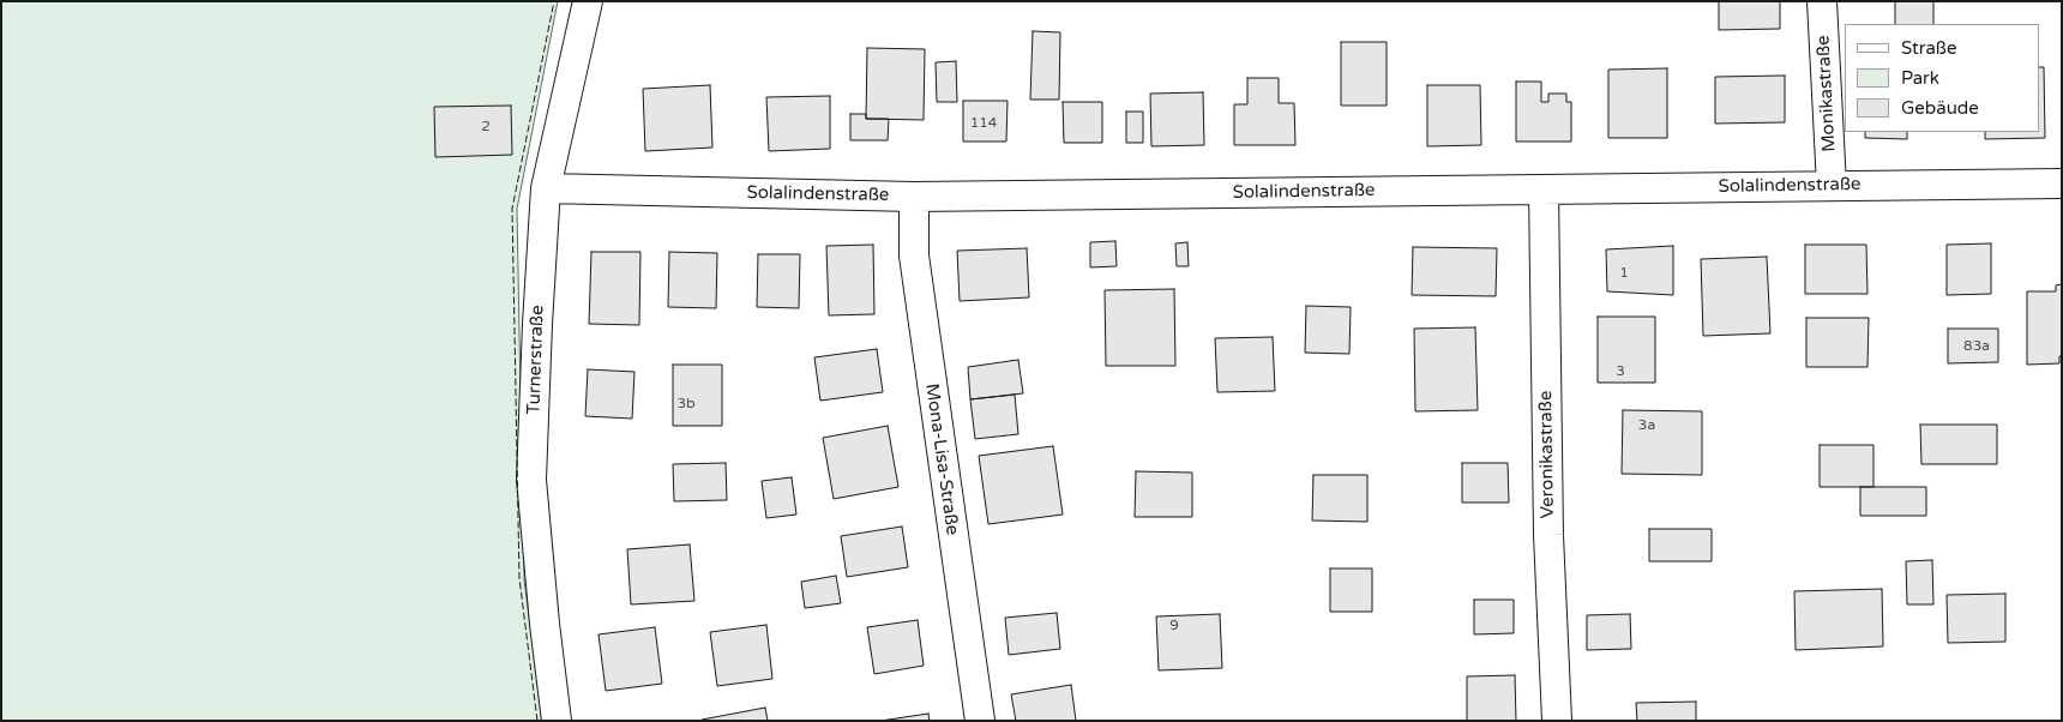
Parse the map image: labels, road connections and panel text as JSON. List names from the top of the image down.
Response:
{
  "streets": {
    "street": [
      "Monikastraße",
      "Solalindenstraße",
      "Turnerstraße",
      "Veronikastraße",
      "Mona-Lisa-Straße"
    ]
  },
  "crossings": [
    ["Monikastraße", "Solalindenstraße"],
    ["Solalindenstraße", "Turnerstraße"],
    ["Solalindenstraße", "Veronikastraße"],
    ["Solalindenstraße", "Mona-Lisa-Straße"]
  ],
  "house_numbers": [
    "114",
    "2",
    "1",
    "83a",
    "3",
    "3b",
    "3a",
    "9"
  ],
  "legend": ["Straße", "Park", "Gebäude"]
}
